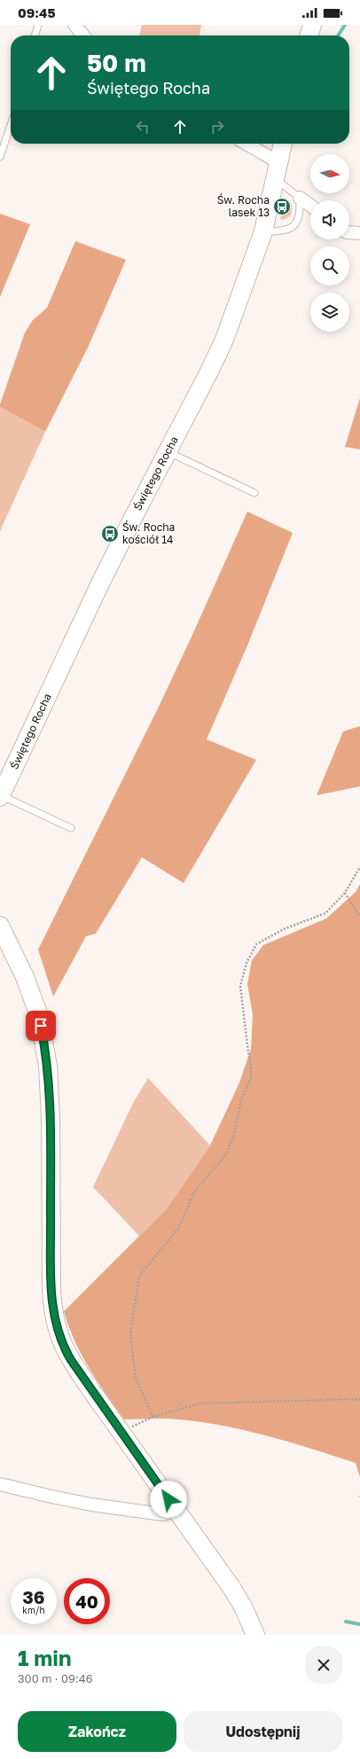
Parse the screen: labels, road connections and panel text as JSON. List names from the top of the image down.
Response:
{
  "streets": {
    "street": ["Świętego Rocha"]
  },
  "places": {
    "bus stop": ["Św. Rocha lasek 13", "Św. Rocha kościół 14"]
  },
  "north": "right",
  "page": {
    "status": "09:45",
    "turn": ["50 m", "Świętego Rocha"],
    "speed": "36 km/h",
    "limit": "40",
    "heading": ["1 min", "300 m · 09:46"],
    "buttons": ["Zakończ", "Udostępnij"]
  }
}
